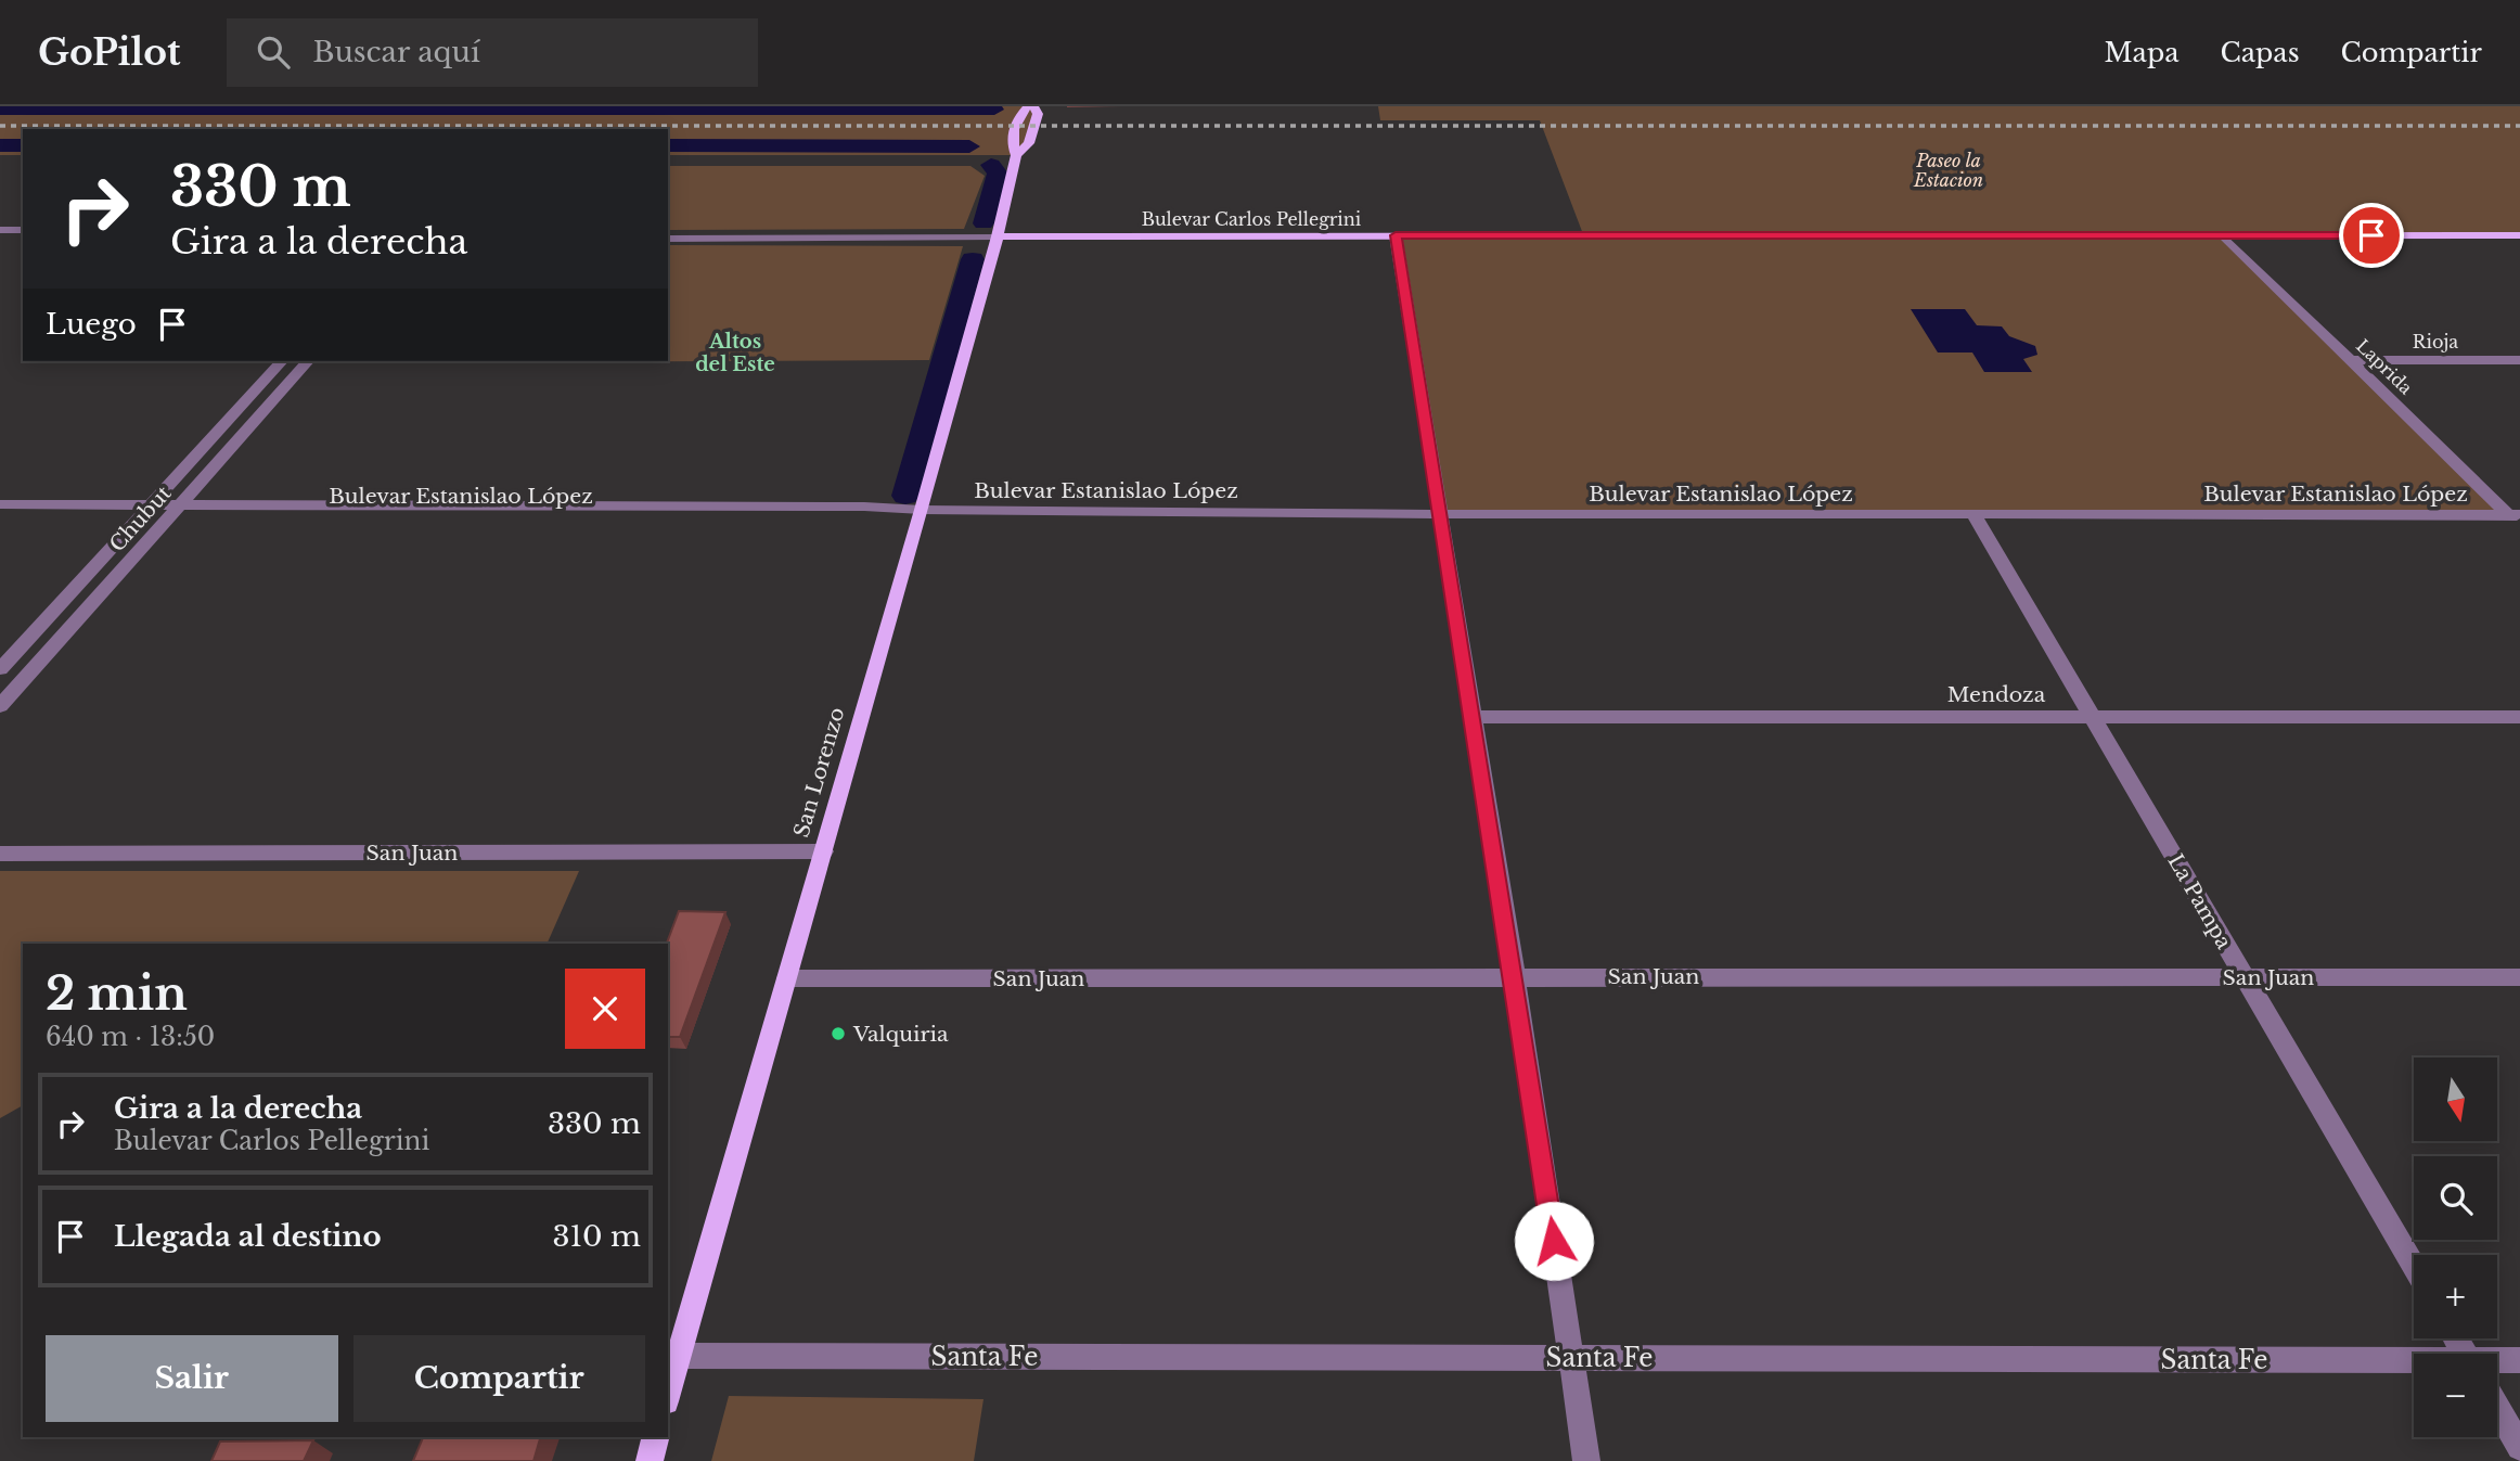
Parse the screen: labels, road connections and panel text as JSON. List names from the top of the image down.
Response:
{
  "streets": {
    "main road": ["Bulevar Carlos Pellegrini", "San Lorenzo"],
    "street": [
      "Rioja",
      "Laprida",
      "Bulevar Estanislao López",
      "Chubut",
      "Mendoza",
      "San Juan",
      "La Pampa",
      "Santa Fe"
    ]
  },
  "crossings": [
    ["Bulevar Carlos Pellegrini", "Laprida"],
    ["Bulevar Carlos Pellegrini", "San Lorenzo"],
    ["Rioja", "Laprida"],
    ["Laprida", "Bulevar Estanislao López"],
    ["Bulevar Estanislao López", "Chubut"],
    ["Bulevar Estanislao López", "San Lorenzo"],
    ["Bulevar Estanislao López", "La Pampa"],
    ["Mendoza", "La Pampa"],
    ["San Lorenzo", "San Juan"],
    ["San Lorenzo", "Santa Fe"],
    ["San Juan", "La Pampa"]
  ],
  "districts": ["Altos del Este"],
  "parks": ["Paseo la Estacion"],
  "places": ["Valquiria"],
  "north": "bottom",
  "page": {
    "header": "GoPilot",
    "search": "Buscar aquí",
    "nav": ["Mapa", "Capas", "Compartir"],
    "turn": ["330 m", "Gira a la derecha"],
    "then": "Luego",
    "heading": ["2 min", "640 m · 13:50"],
    "map_buttons": ["+", "−"],
    "list": [
      {
        "name": "Gira a la derecha",
        "note": "Bulevar Carlos Pellegrini",
        "value": "330 m"
      },
      {
        "name": "Llegada al destino",
        "value": "310 m"
      }
    ],
    "buttons": ["Salir", "Compartir"]
  }
}
